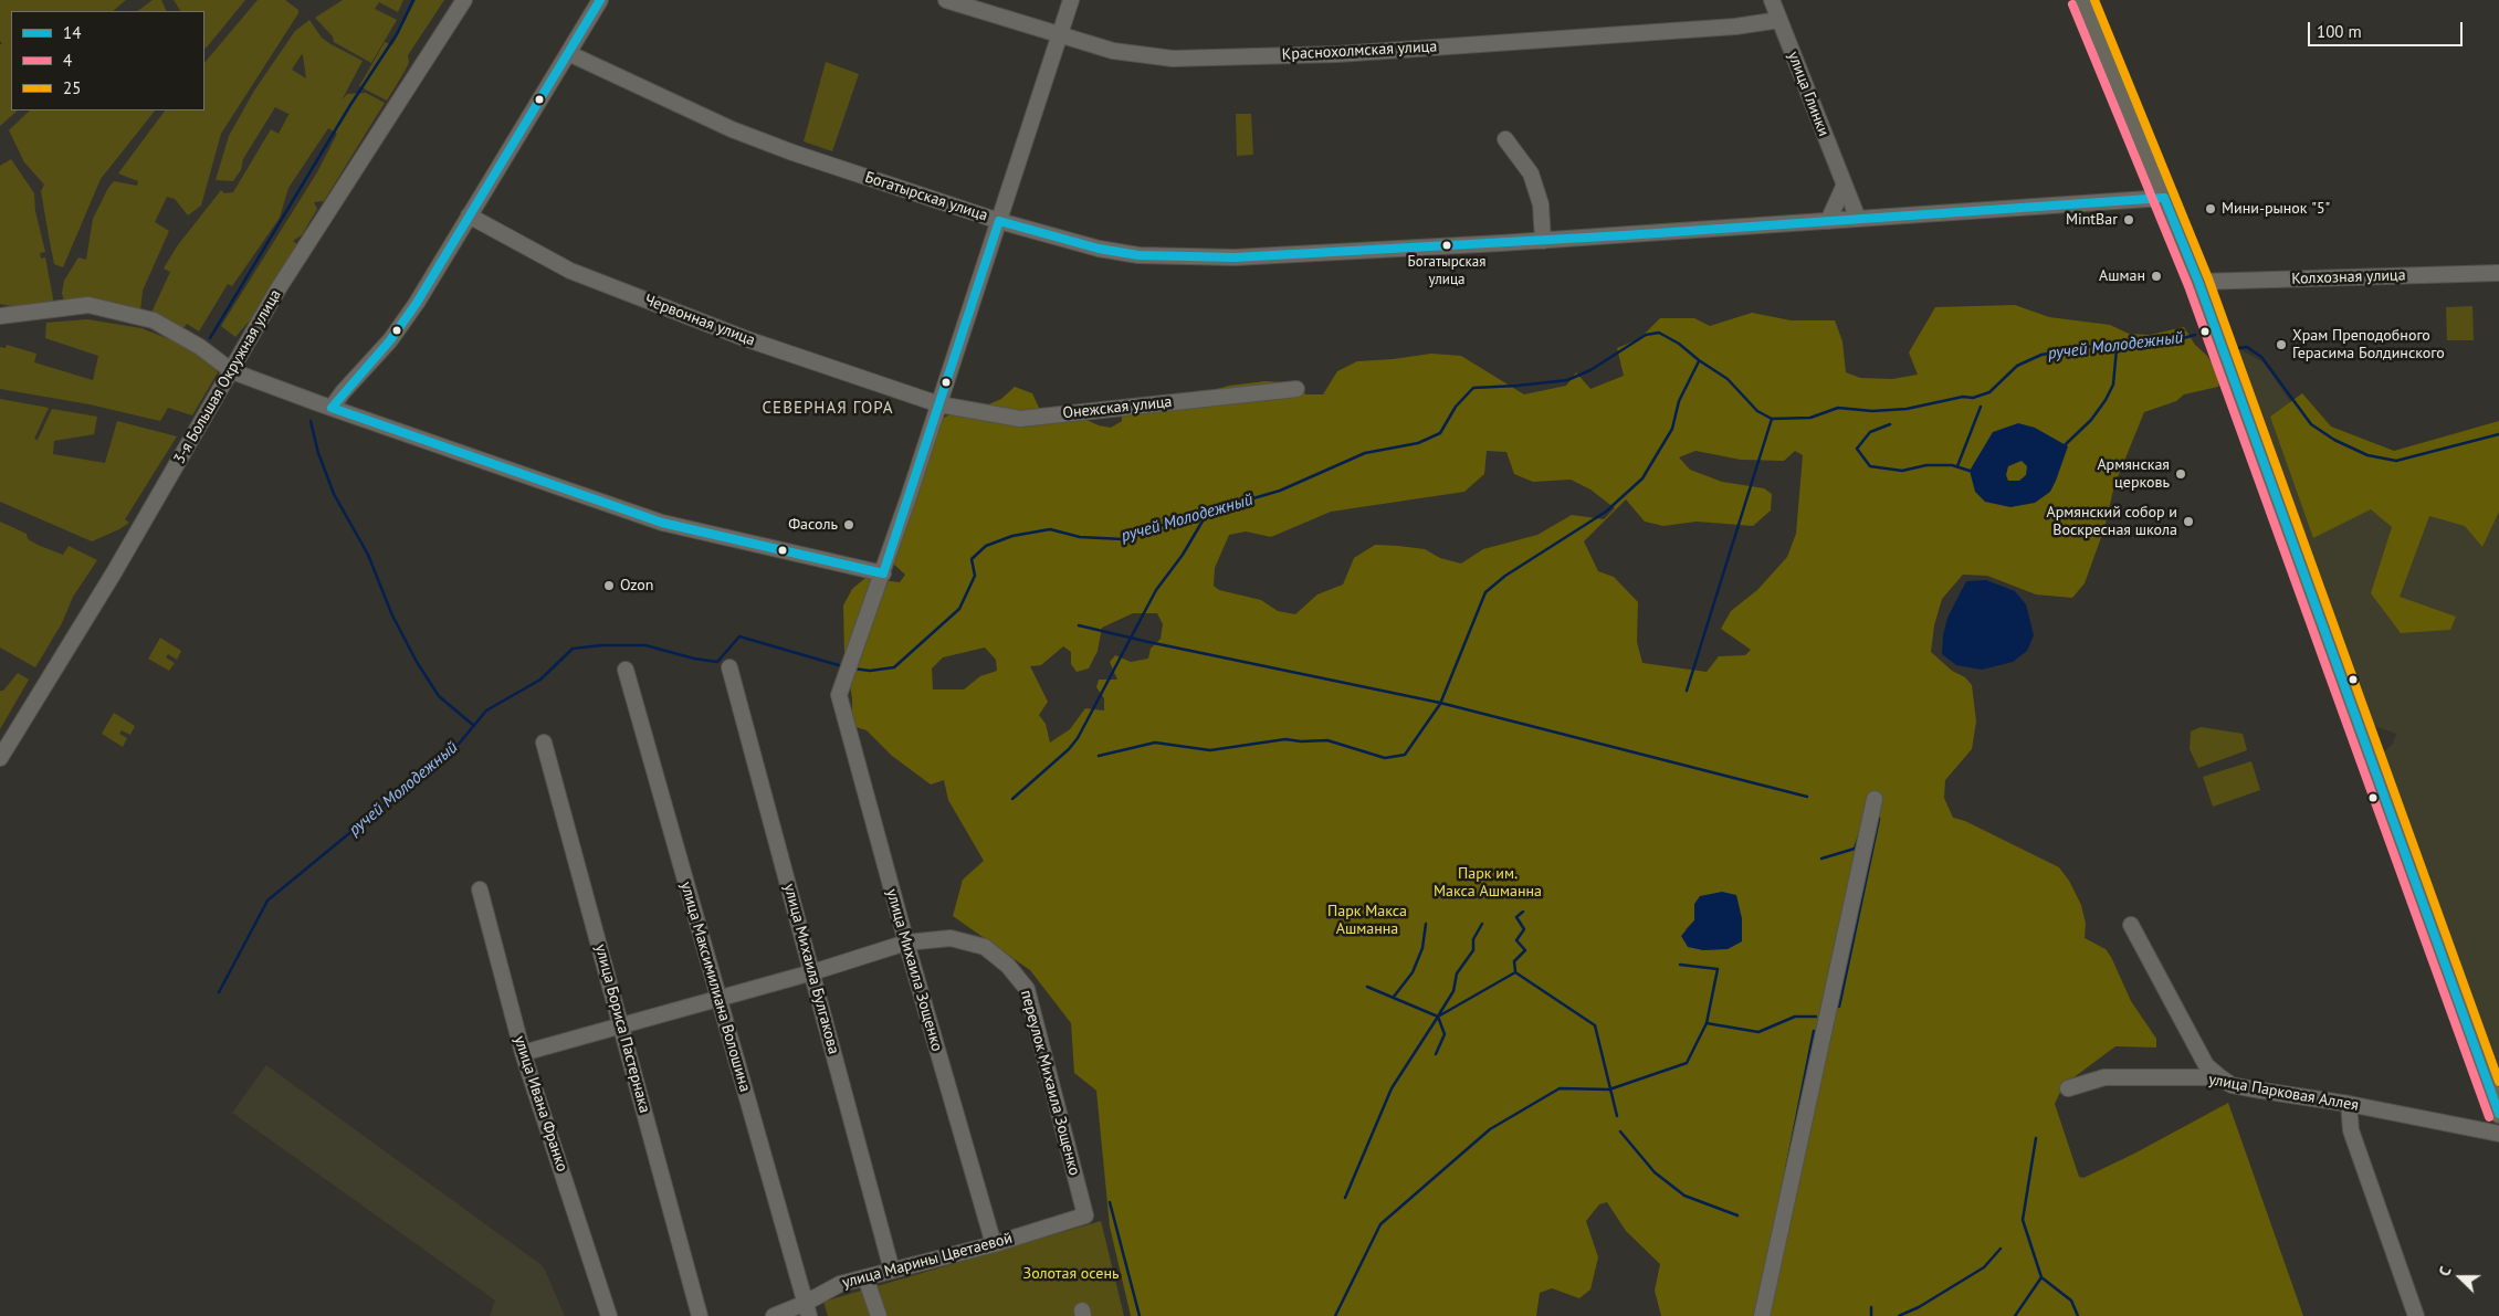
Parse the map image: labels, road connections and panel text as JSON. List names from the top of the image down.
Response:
{
  "streets": {
    "street": [
      "Краснохолмская улица",
      "улица Глинки",
      "Богатырская улица",
      "Колхозная улица",
      "Червонная улица",
      "3-я Большая Окружная улица",
      "Онежская улица",
      "улица Михаила Булгакова",
      "улица Михаила Зощенко",
      "улица Максимилиана Волошина",
      "улица Бориса Пастернака",
      "переулок Михаила Зощенко",
      "улица Парковая Аллея",
      "улица Ивана Франко",
      "улица Марины Цветаевой"
    ]
  },
  "crossings": [
    ["Краснохолмская улица", "улица Глинки"],
    ["улица Глинки", "Богатырская улица"],
    ["Червонная улица", "Онежская улица"],
    ["улица Михаила Булгакова", "переулок Михаила Зощенко"],
    ["улица Михаила Булгакова", "улица Марины Цветаевой"],
    ["улица Михаила Зощенко", "переулок Михаила Зощенко"],
    ["улица Михаила Зощенко", "улица Марины Цветаевой"],
    ["улица Максимилиана Волошина", "переулок Михаила Зощенко"],
    ["улица Максимилиана Волошина", "улица Марины Цветаевой"],
    ["улица Бориса Пастернака", "переулок Михаила Зощенко"],
    ["переулок Михаила Зощенко", "улица Ивана Франко"],
    ["переулок Михаила Зощенко", "улица Марины Цветаевой"]
  ],
  "districts": ["СЕВЕРНАЯ ГОРА"],
  "water": ["ручей Молодежный"],
  "parks": ["Парк им. Макса Ашманна", "Парк Макса Ашманна", "Золотая осень"],
  "places": [
    "Мини-рынок \"5\"",
    "MintBar",
    "Богатырская улица",
    "Ашман",
    "Храм Преподобного Герасима Болдинского",
    "Армянская церковь",
    "Армянский собор и Воскресная школа",
    "Фасоль",
    "Ozon"
  ],
  "lines": ["transit line 14", "transit line 25", "transit line 4"],
  "legend": ["14", "4", "25"],
  "scale_bar": "100 m",
  "north": "left"
}
